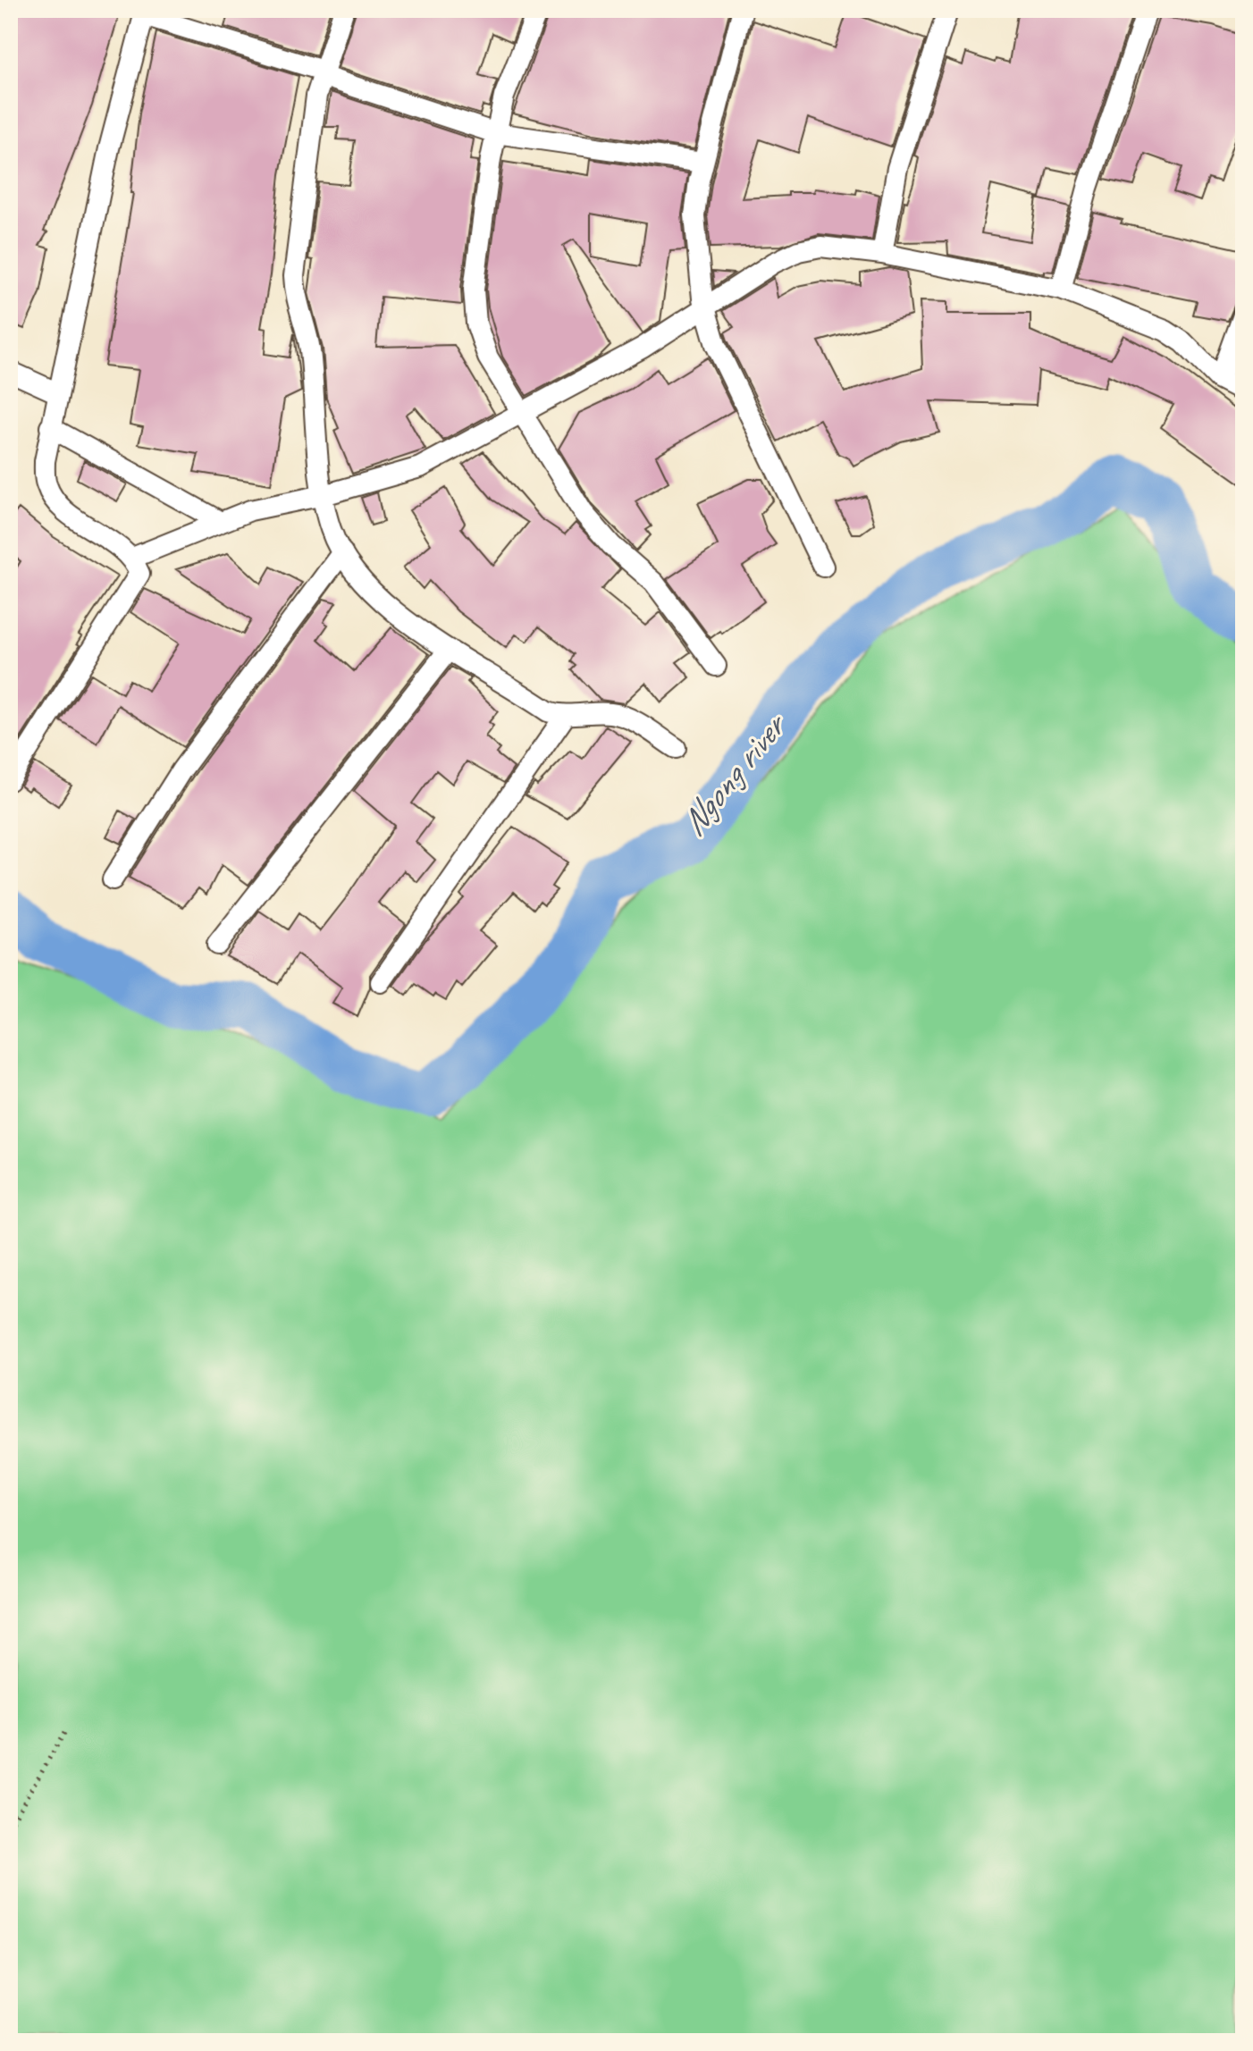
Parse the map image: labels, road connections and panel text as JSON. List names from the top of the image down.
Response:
{
  "water": ["Ngong river"]
}
